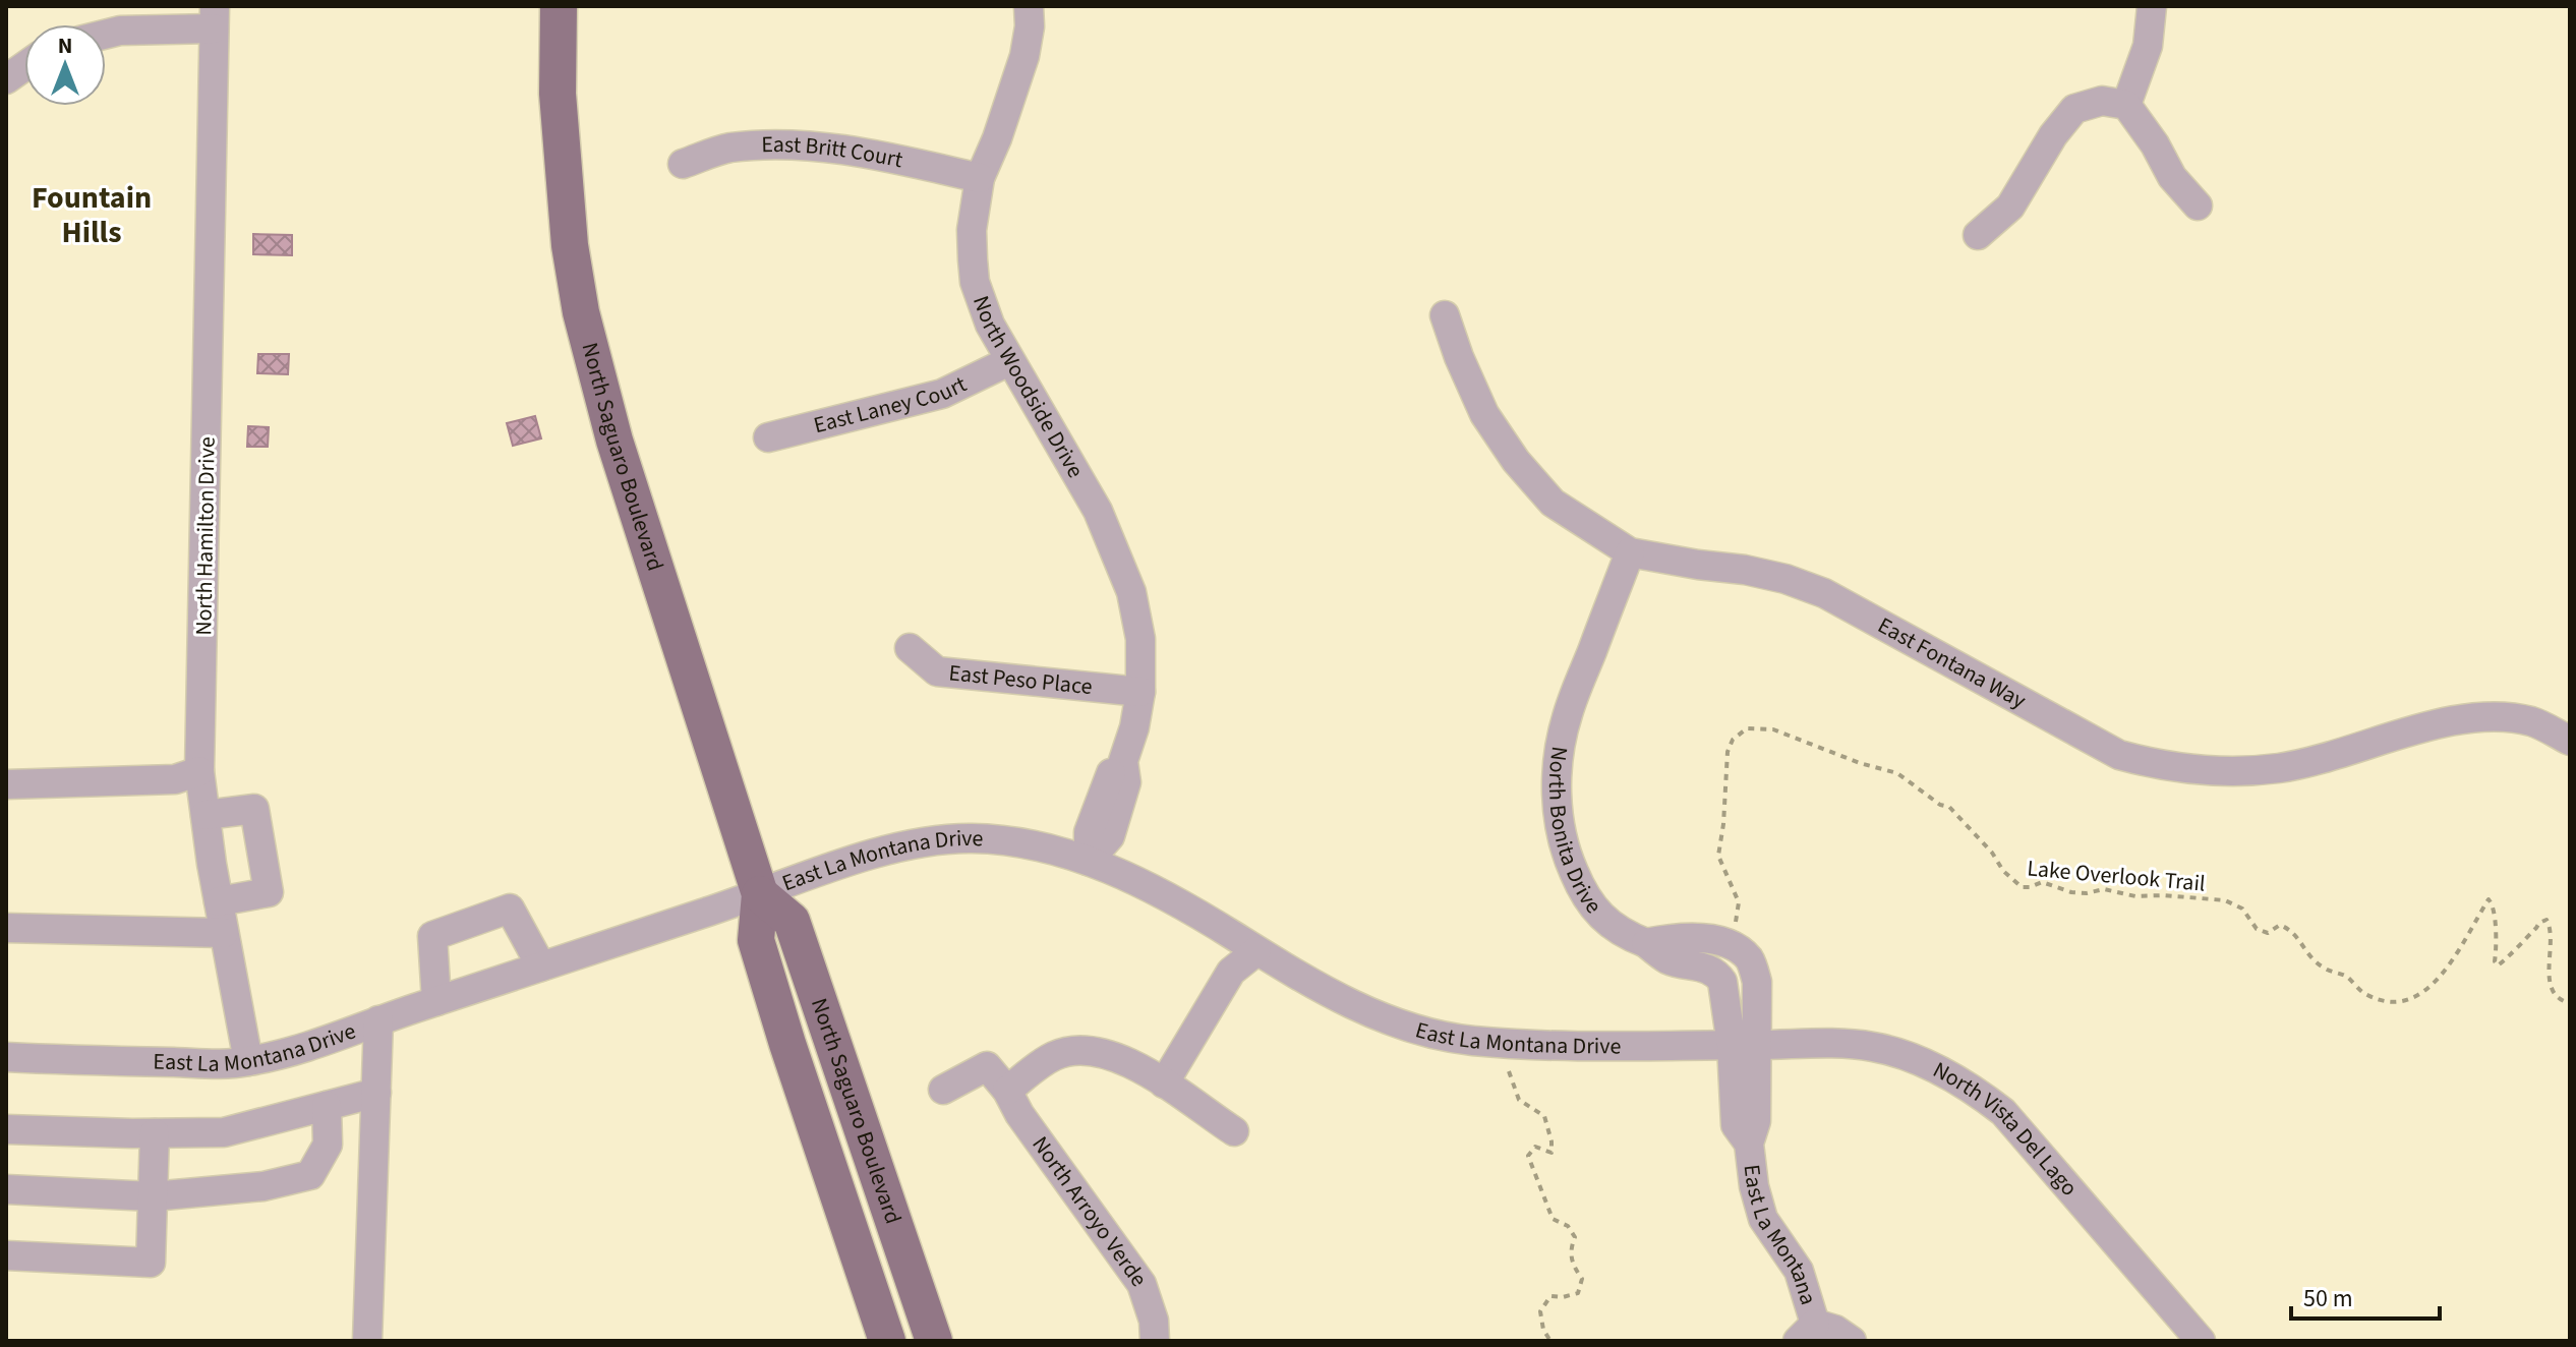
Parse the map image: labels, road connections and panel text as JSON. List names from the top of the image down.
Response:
{
  "streets": {
    "main road": ["North Saguaro Boulevard"],
    "street": [
      "East Britt Court",
      "North Woodside Drive",
      "East Laney Court",
      "North Hamilton Drive",
      "East Fontana Way",
      "East Peso Place",
      "North Bonita Drive",
      "East La Montana Drive",
      "North Vista Del Lago",
      "North Arroyo Verde",
      "East La Montana"
    ],
    "path": ["Lake Overlook Trail"]
  },
  "crossings": [
    ["East Britt Court", "North Woodside Drive"],
    ["North Woodside Drive", "East Laney Court"],
    ["North Woodside Drive", "East Peso Place"],
    ["North Woodside Drive", "East La Montana Drive"],
    ["North Saguaro Boulevard", "East La Montana Drive"],
    ["North Hamilton Drive", "East La Montana Drive"],
    ["East Fontana Way", "North Bonita Drive"],
    ["East La Montana Drive", "North Vista Del Lago"],
    ["East La Montana Drive", "East La Montana"],
    ["North Vista Del Lago", "East La Montana"]
  ],
  "districts": ["Fountain Hills"],
  "scale_bar": "50 m",
  "north": "top"
}
